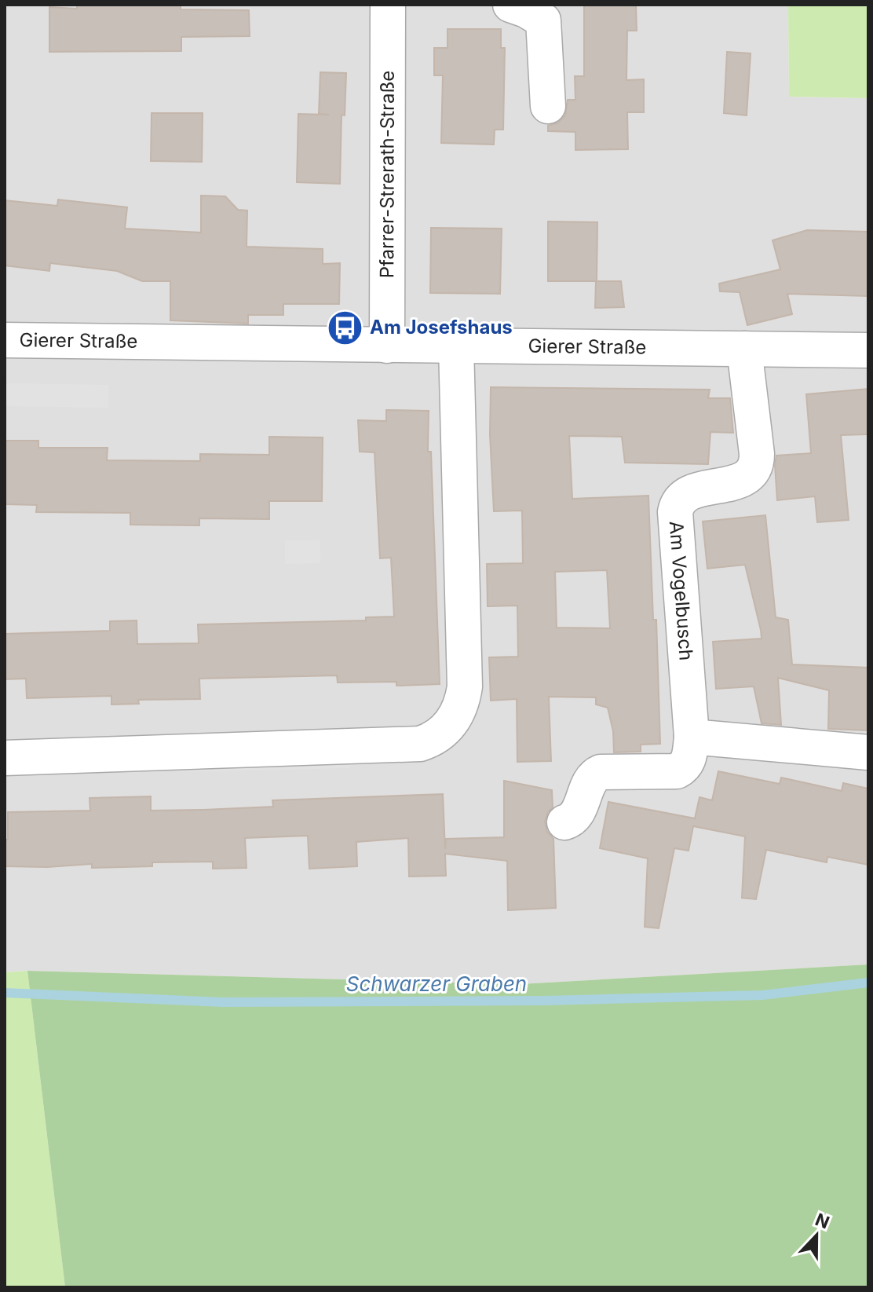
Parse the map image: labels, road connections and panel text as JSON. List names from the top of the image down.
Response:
{
  "streets": {
    "street": ["Pfarrer-Strerath-Straße", "Gierer Straße", "Am Vogelbusch"]
  },
  "crossings": [
    ["Pfarrer-Strerath-Straße", "Gierer Straße"],
    ["Gierer Straße", "Am Vogelbusch"]
  ],
  "water": ["Schwarzer Graben"],
  "places": {
    "bus stop": ["Am Josefshaus"]
  },
  "north": "top"
}
